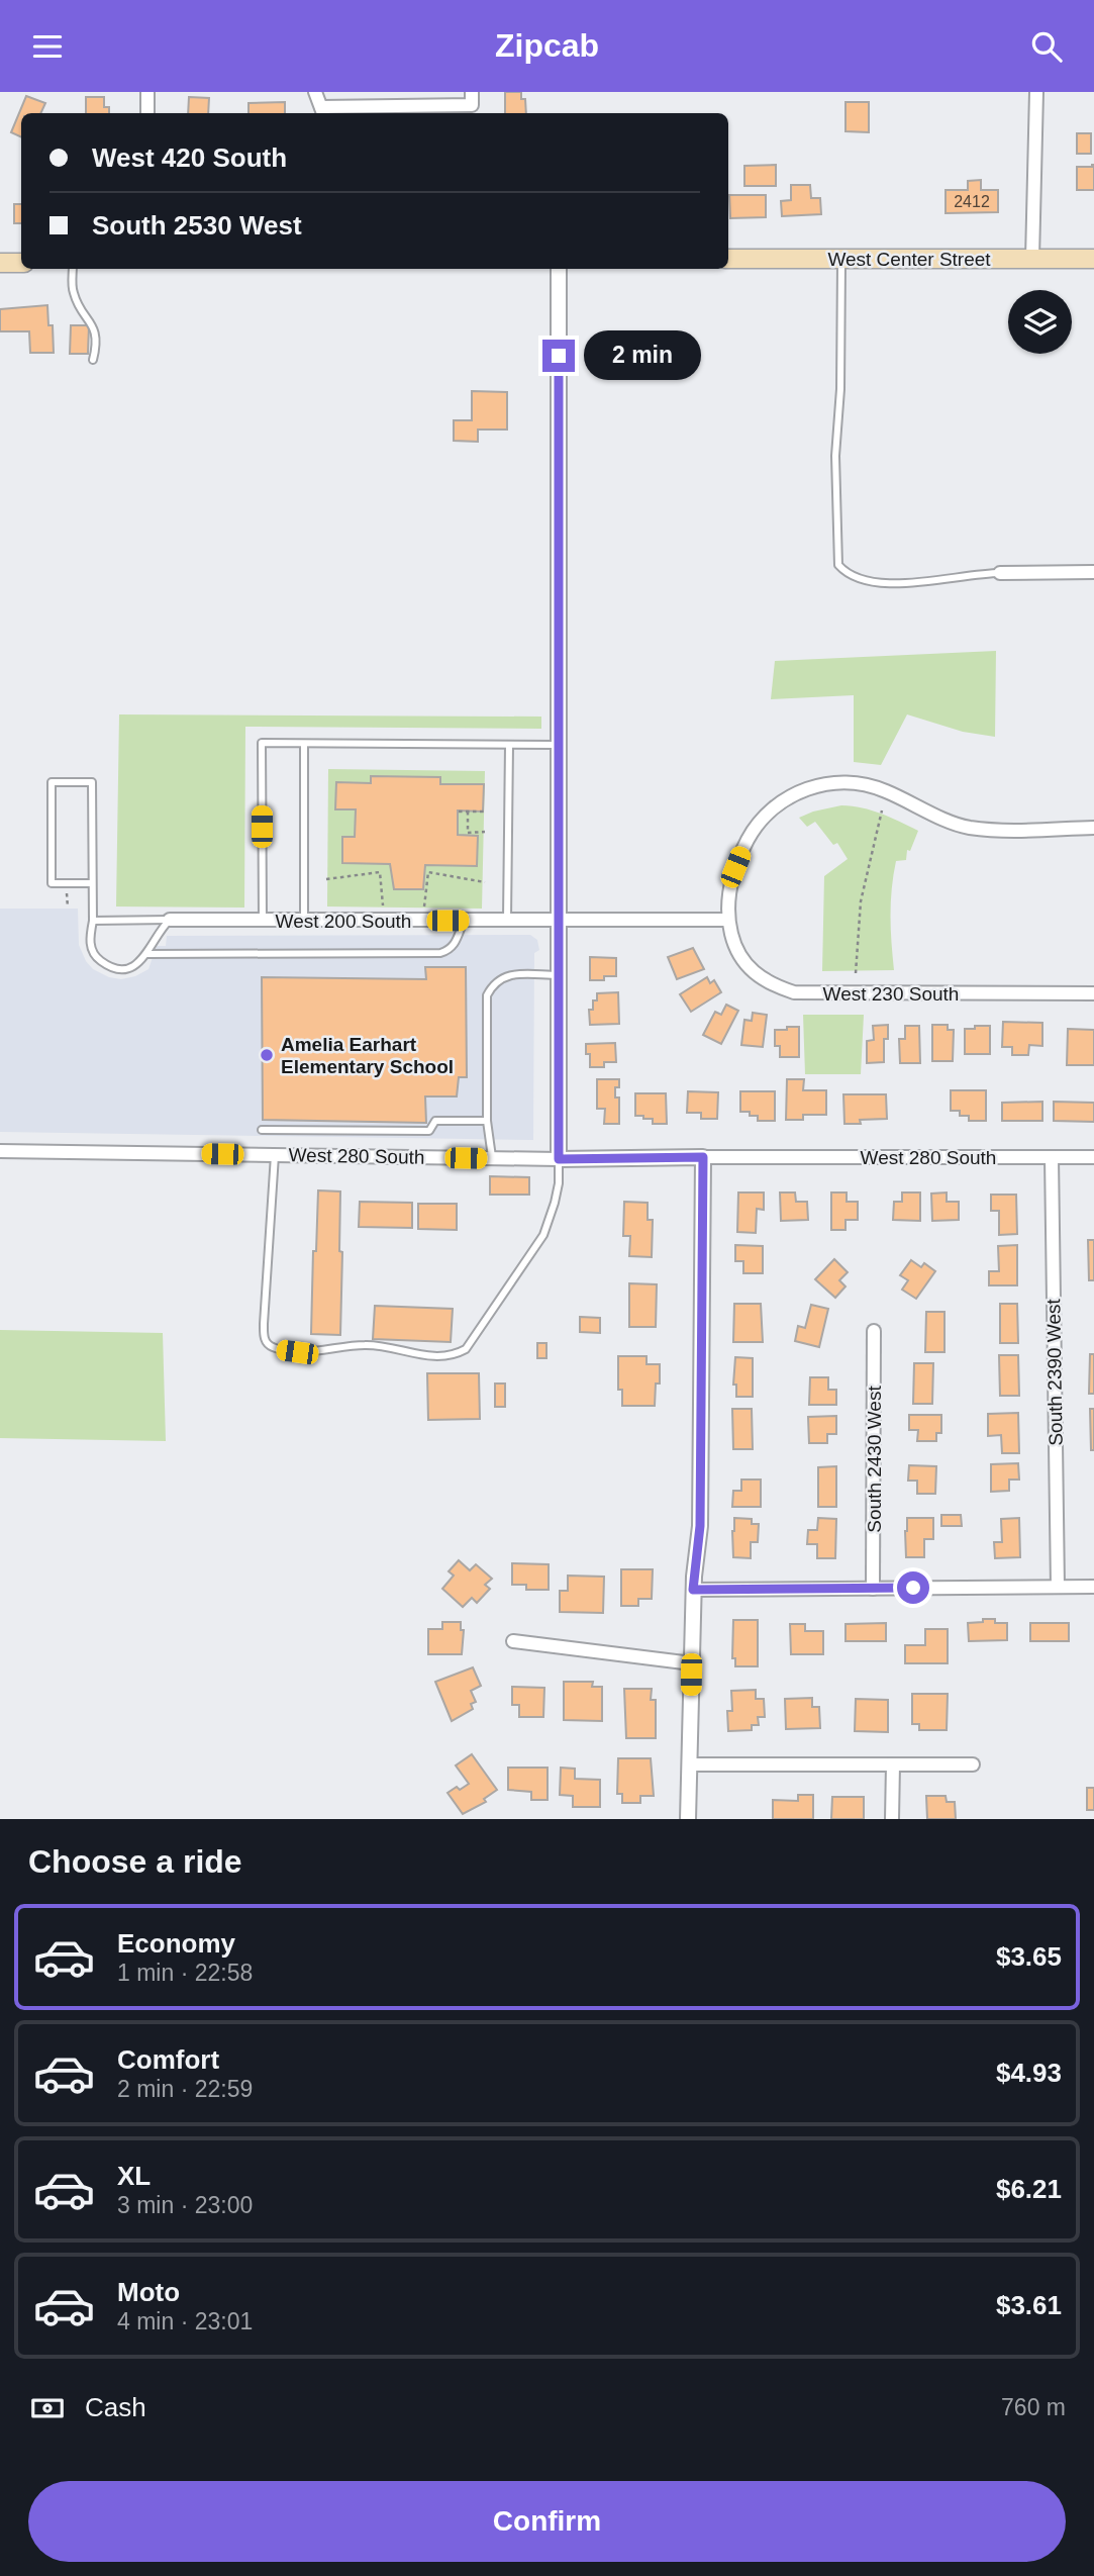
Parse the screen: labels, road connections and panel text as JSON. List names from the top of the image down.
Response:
{
  "streets": {
    "main road": ["West Center Street"],
    "street": [
      "West 200 South",
      "West 230 South",
      "West 280 South",
      "South 2390 West",
      "South 2430 West"
    ]
  },
  "crossings": [
    ["West 200 South", "West 230 South"],
    ["West 280 South", "South 2390 West"]
  ],
  "places": ["Amelia Earhart Elementary School"],
  "house_numbers": ["2412"],
  "page": {
    "header": "Zipcab",
    "banner": ["West 420 South", "South 2530 West"],
    "bubble": "2 min",
    "heading": "Choose a ride",
    "list": [
      {
        "name": "Economy",
        "note": "1 min · 22:58",
        "value": "$3.65"
      },
      {
        "name": "Comfort",
        "note": "2 min · 22:59",
        "value": "$4.93"
      },
      {
        "name": "XL",
        "note": "3 min · 23:00",
        "value": "$6.21"
      },
      {
        "name": "Moto",
        "note": "4 min · 23:01",
        "value": "$3.61"
      }
    ],
    "pay": ["Cash", "760 m"],
    "buttons": "Confirm"
  }
}
